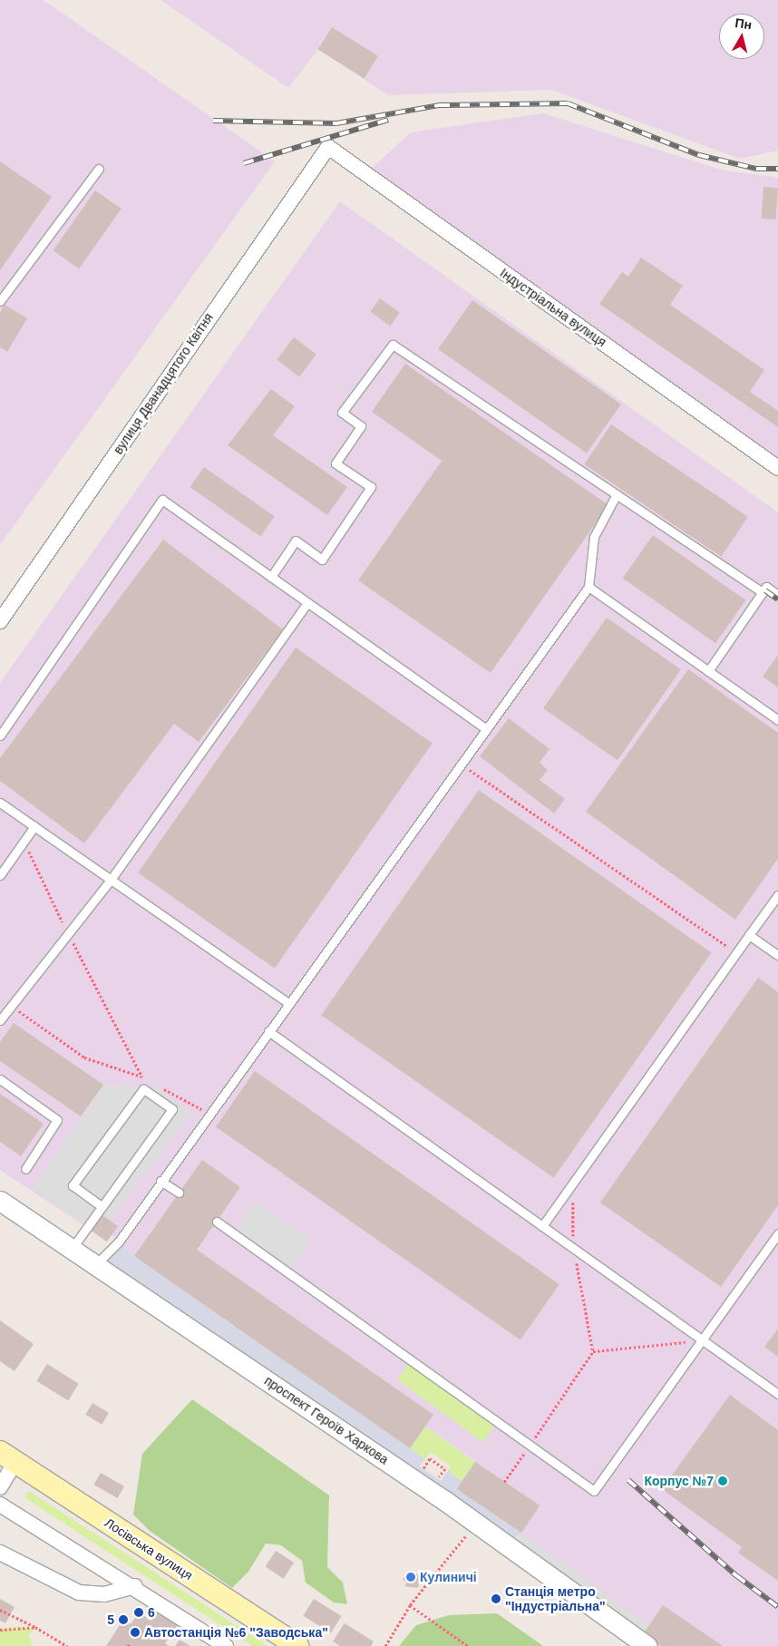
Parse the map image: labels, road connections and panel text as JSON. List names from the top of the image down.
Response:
{
  "streets": {
    "main road": ["Лосівська вулиця"],
    "street": ["Індустріальна вулиця", "вулиця Дванадцятого Квітня", "проспект Героїв Харкова"]
  },
  "crossings": [
    ["Індустріальна вулиця", "вулиця Дванадцятого Квітня"]
  ],
  "places": [
    "Корпус №7",
    "Кулиничі",
    "Станція метро \"Індустріальна\"",
    "6",
    "5",
    "Автостанція №6 \"Заводська\""
  ],
  "north": "top"
}
